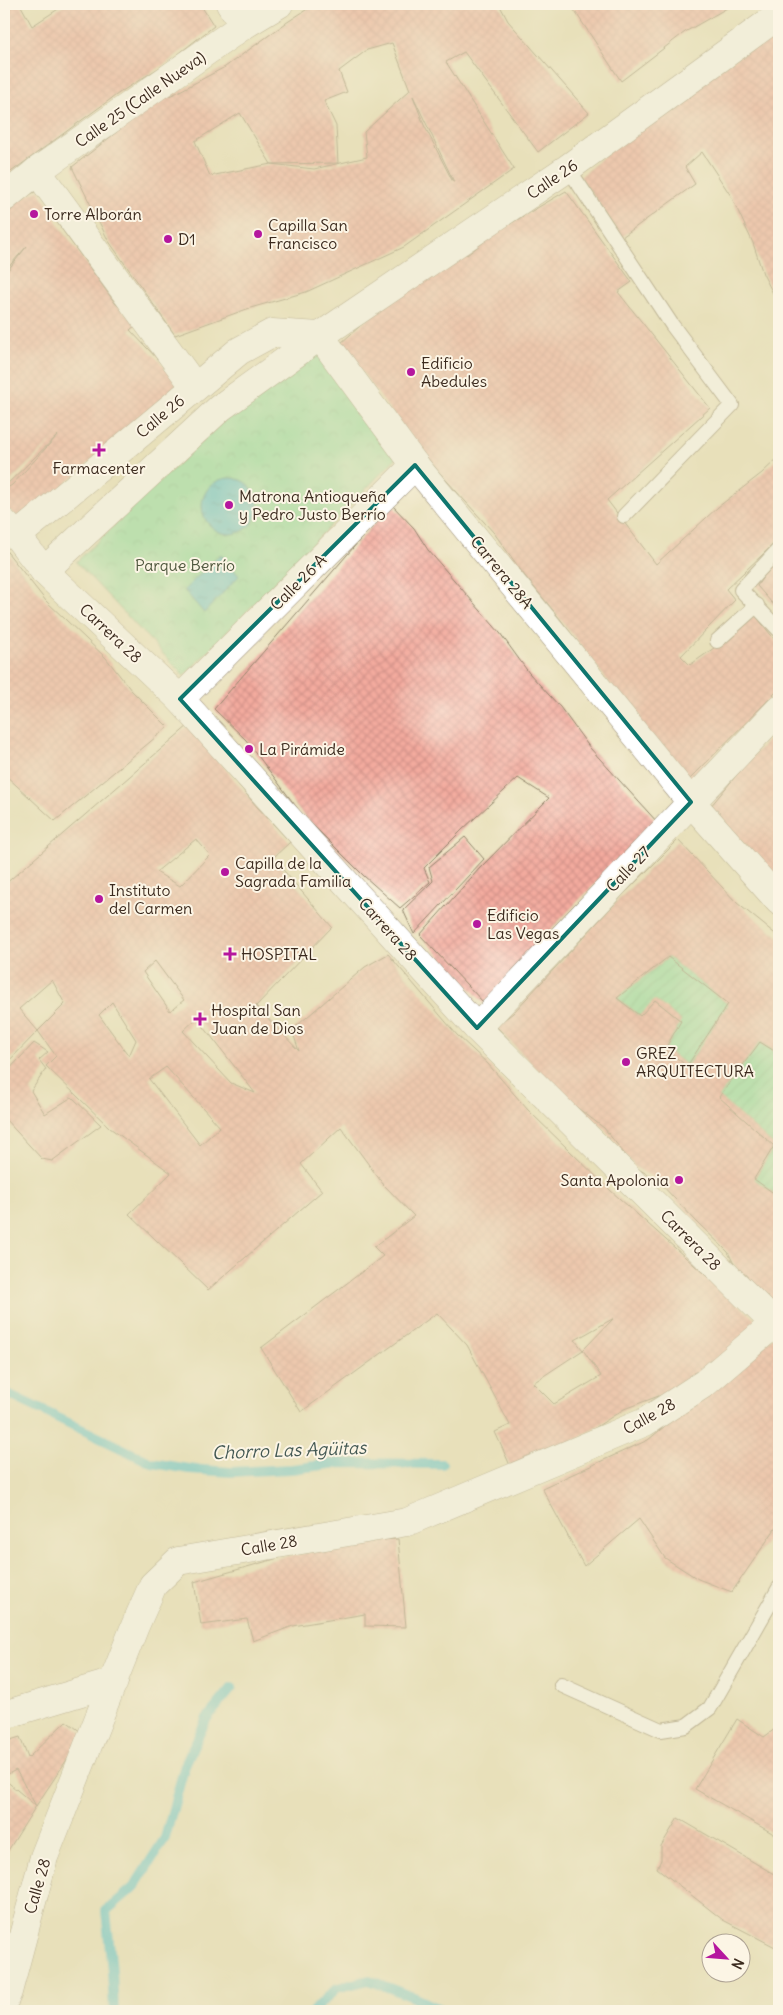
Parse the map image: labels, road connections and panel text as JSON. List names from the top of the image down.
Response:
{
  "streets": {
    "street": [
      "Calle 25 (Calle Nueva)",
      "Calle 26",
      "Carrera 28A",
      "Calle 26 A",
      "Carrera 28",
      "Calle 27",
      "Calle 28"
    ]
  },
  "crossings": [
    ["Calle 26", "Carrera 28A"],
    ["Calle 26", "Carrera 28"],
    ["Carrera 28A", "Calle 26 A"],
    ["Carrera 28A", "Calle 27"],
    ["Calle 26 A", "Carrera 28"],
    ["Carrera 28", "Calle 27"],
    ["Carrera 28", "Calle 28"]
  ],
  "water": ["Chorro Las Agüitas"],
  "parks": ["Parque Berrío"],
  "places": {
    "other": [
      "Torre Alborán",
      "Capilla San Francisco",
      "D1",
      "Edificio Abedules",
      "Matrona Antioqueña y Pedro Justo Berrío",
      "La Pirámide",
      "Capilla de la Sagrada Familia",
      "Instituto del Carmen",
      "Edificio Las Vegas",
      "GREZ ARQUITECTURA",
      "Santa Apolonia"
    ],
    "health": ["Farmacenter", "HOSPITAL", "Hospital San Juan de Dios"]
  },
  "north": "bottom right"
}
